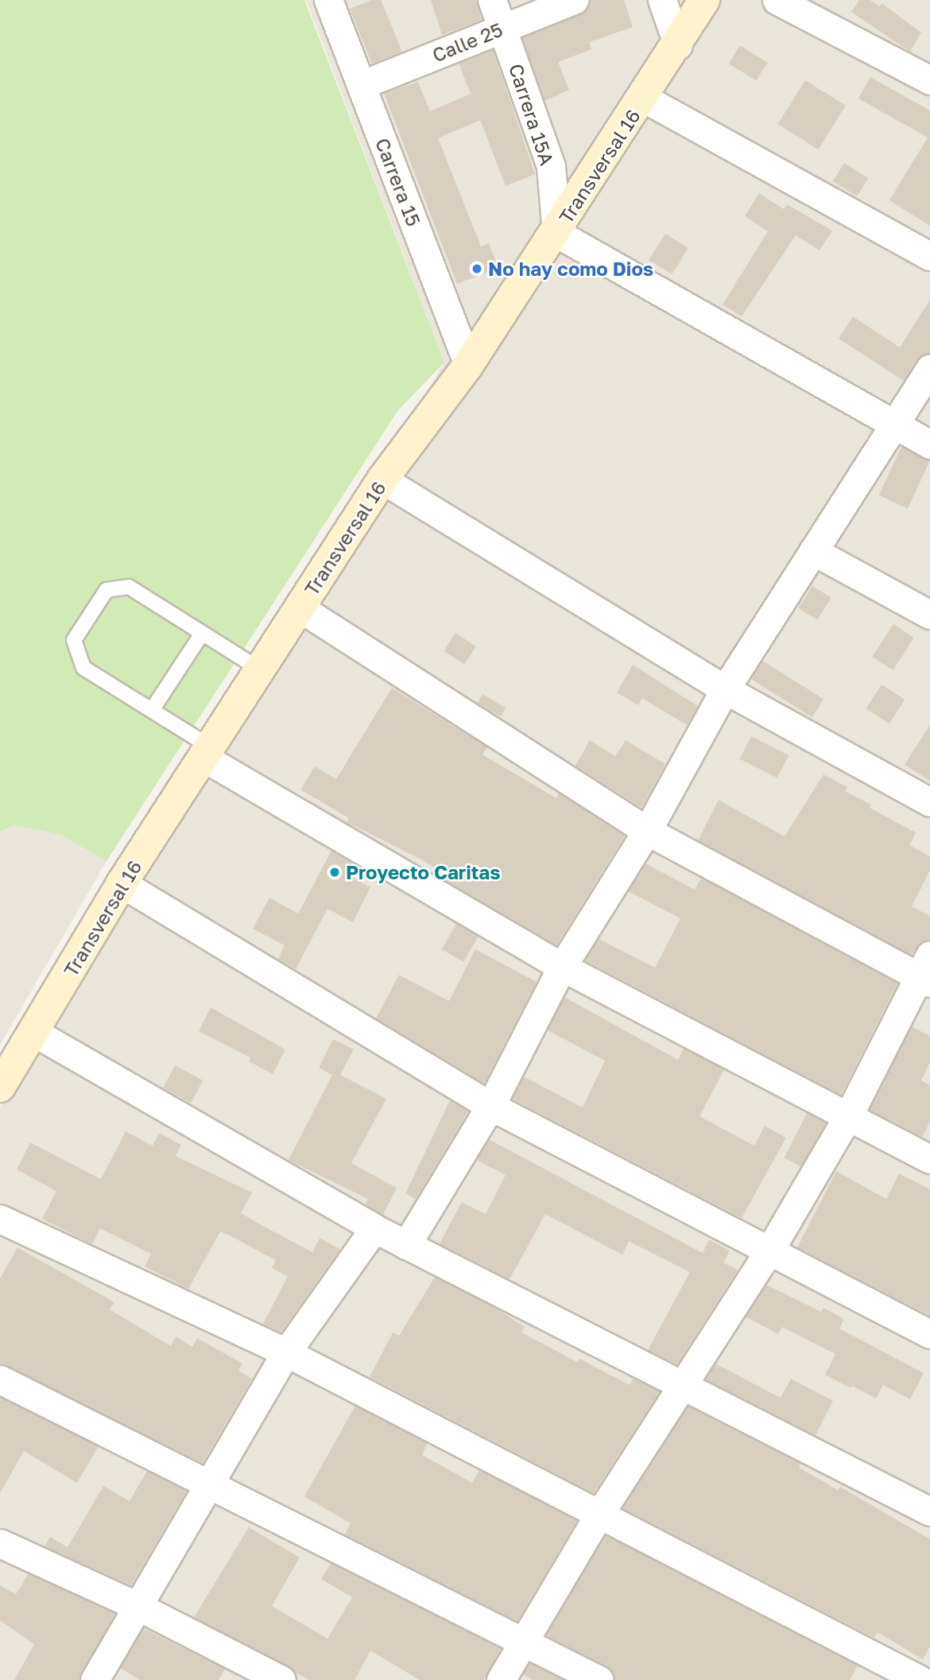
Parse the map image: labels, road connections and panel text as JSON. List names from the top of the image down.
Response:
{
  "streets": {
    "main road": ["Transversal 16"],
    "street": ["Calle 25", "Carrera 15A", "Carrera 15"]
  },
  "crossings": [
    ["Calle 25", "Carrera 15A"],
    ["Calle 25", "Carrera 15"],
    ["Carrera 15A", "Transversal 16"],
    ["Transversal 16", "Carrera 15"]
  ],
  "places": ["No hay como Dios", "Proyecto Caritas"]
}
